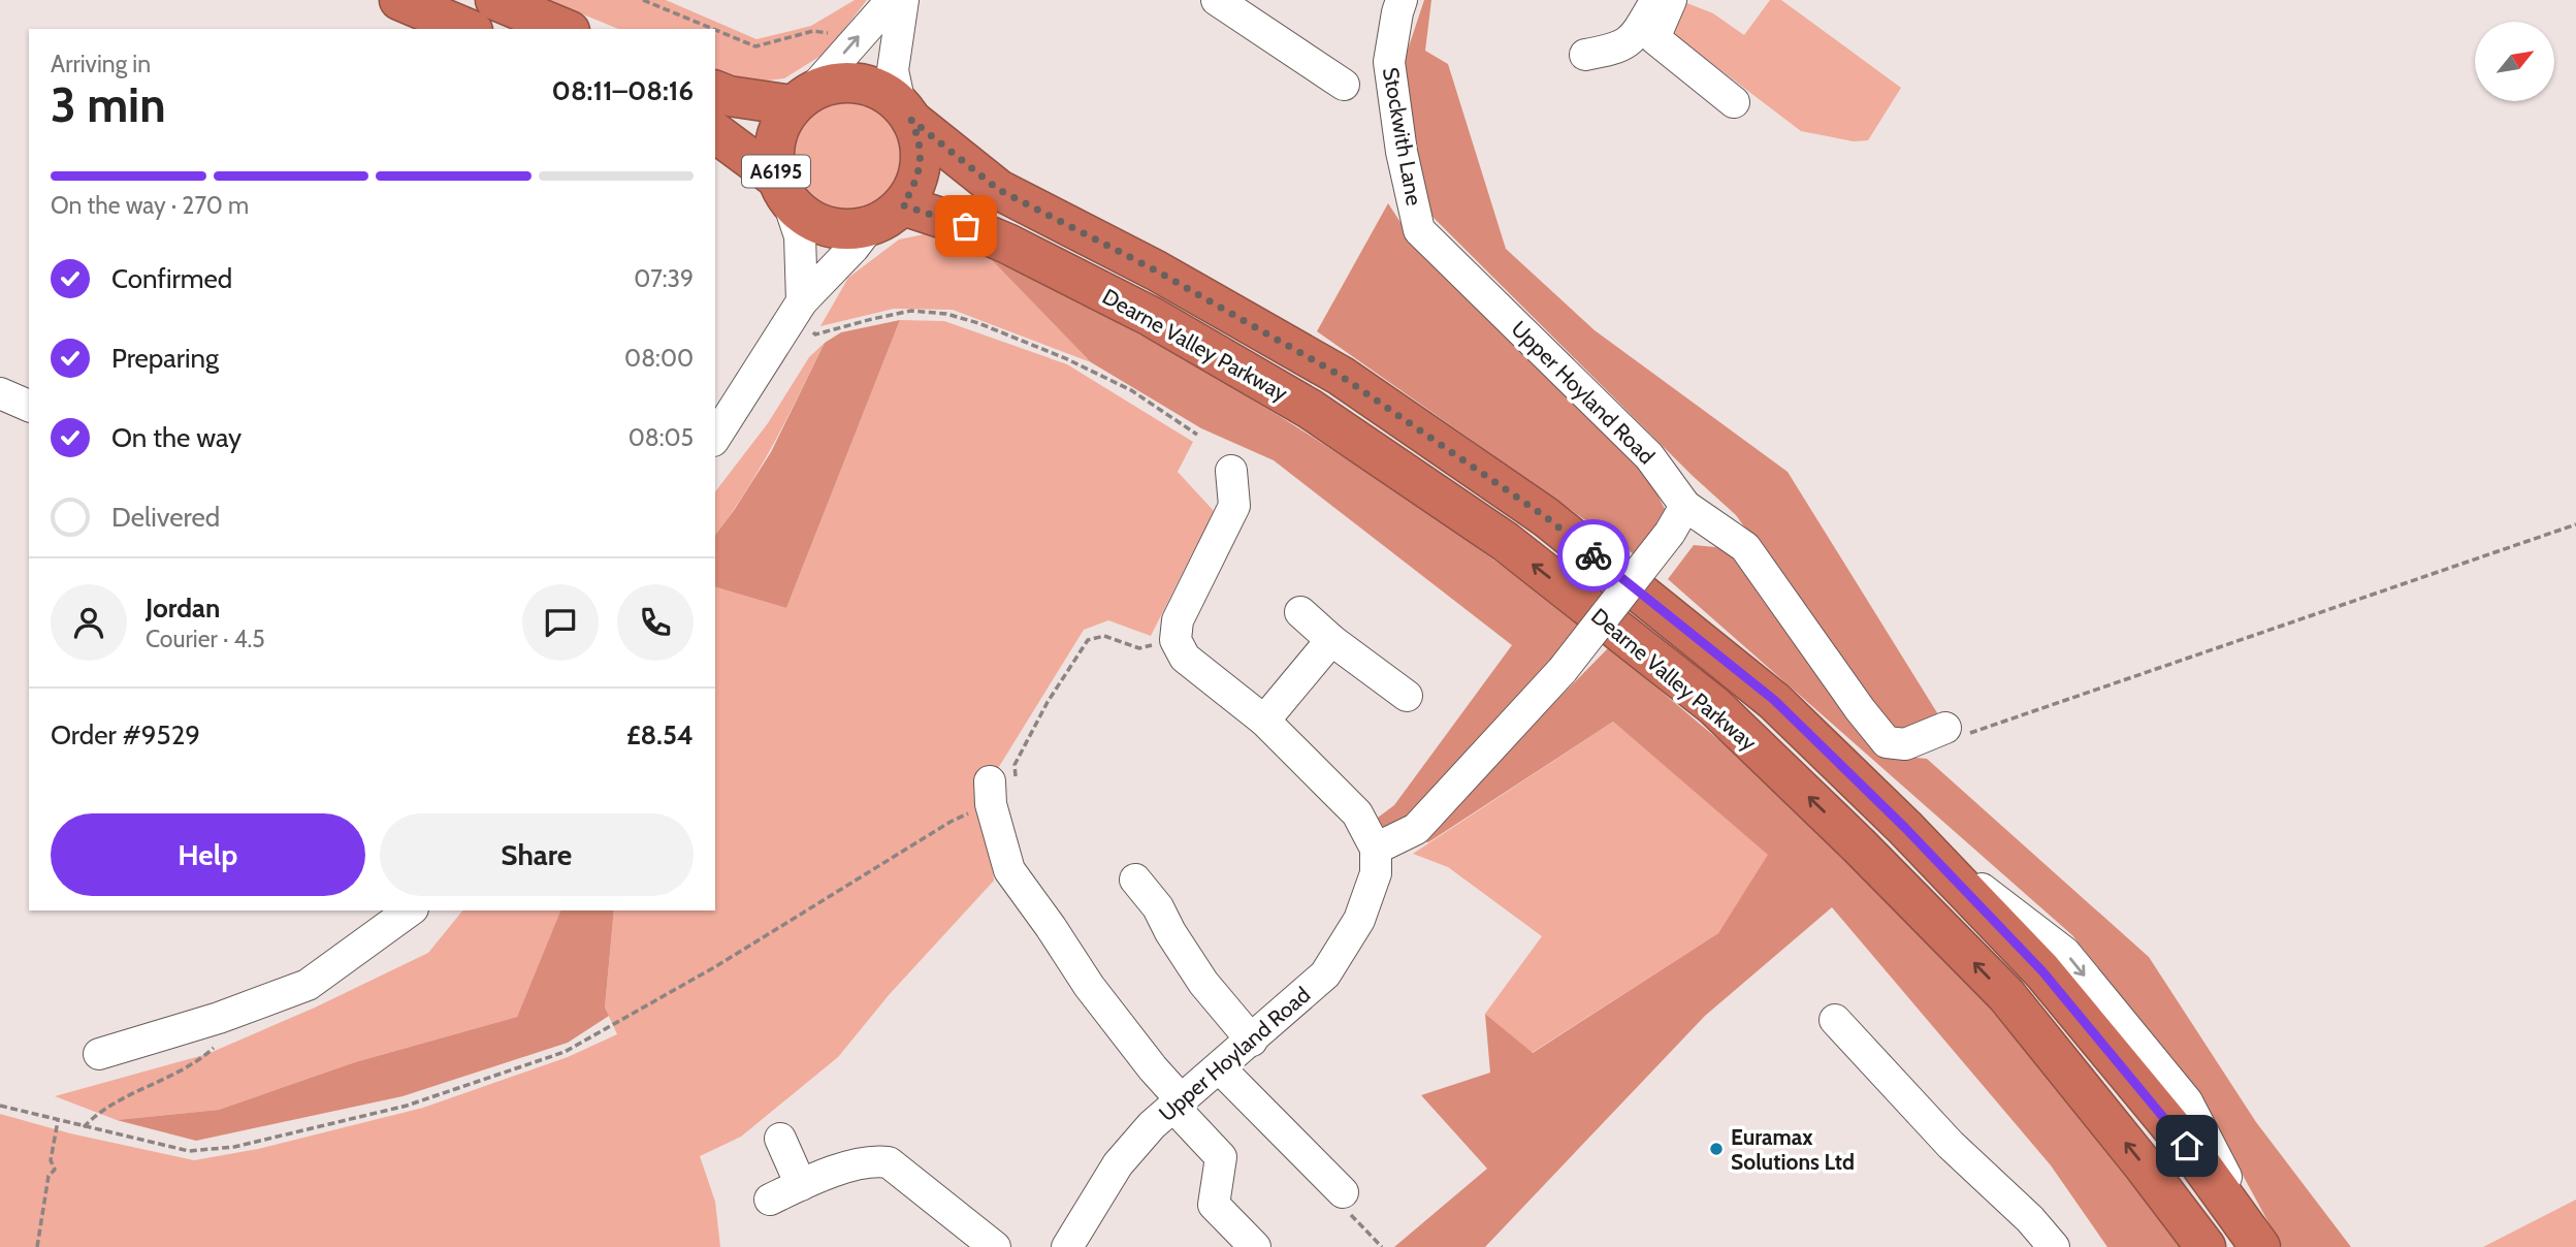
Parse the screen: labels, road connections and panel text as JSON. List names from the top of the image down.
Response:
{
  "streets": {
    "highway": ["A6195", "Dearne Valley Parkway"],
    "street": ["Stockwith Lane", "Upper Hoyland Road"]
  },
  "crossings": [
    ["Stockwith Lane", "Upper Hoyland Road"],
    ["A6195", "Dearne Valley Parkway"]
  ],
  "places": ["Euramax Solutions Ltd"],
  "north": "top right",
  "page": {
    "heading": ["3 min", "Arriving in", "08:11–08:16"],
    "panel": [
      "Jordan",
      "Courier · 4.5",
      "Order #9529",
      "£8.54"
    ],
    "bar": "On the way · 270 m",
    "list": [
      ["Confirmed", "07:39"],
      ["Preparing", "08:00"],
      ["On the way", "08:05"],
      "Delivered"
    ],
    "buttons": ["Help", "Share"]
  }
}
